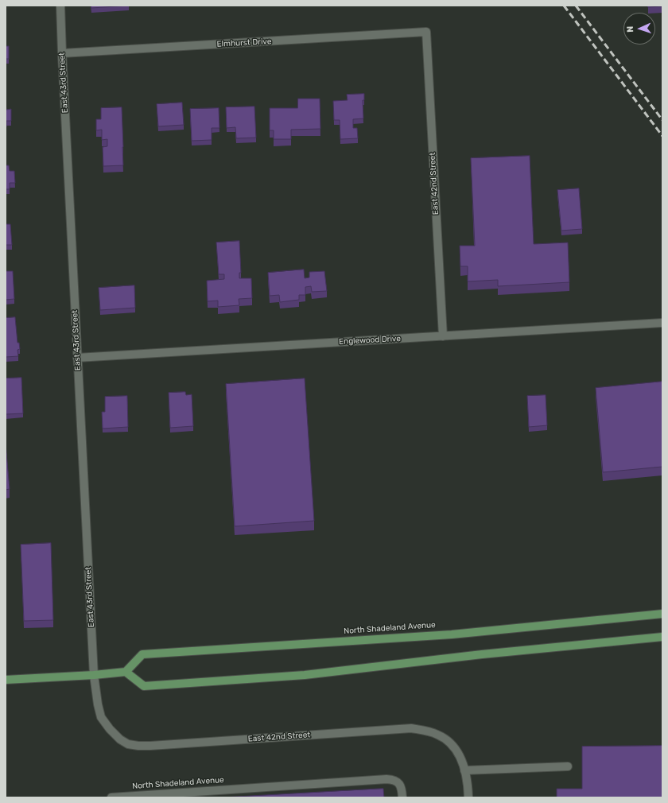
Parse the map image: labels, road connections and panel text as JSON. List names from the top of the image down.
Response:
{
  "streets": {
    "main road": ["North Shadeland Avenue"],
    "street": [
      "Elmhurst Drive",
      "East 43rd Street",
      "East 42nd Street",
      "Englewood Drive"
    ]
  },
  "crossings": [
    ["Elmhurst Drive", "East 43rd Street"],
    ["Elmhurst Drive", "East 42nd Street"],
    ["East 43rd Street", "East 42nd Street"],
    ["East 43rd Street", "Englewood Drive"],
    ["East 42nd Street", "Englewood Drive"]
  ],
  "north": "left"
}
